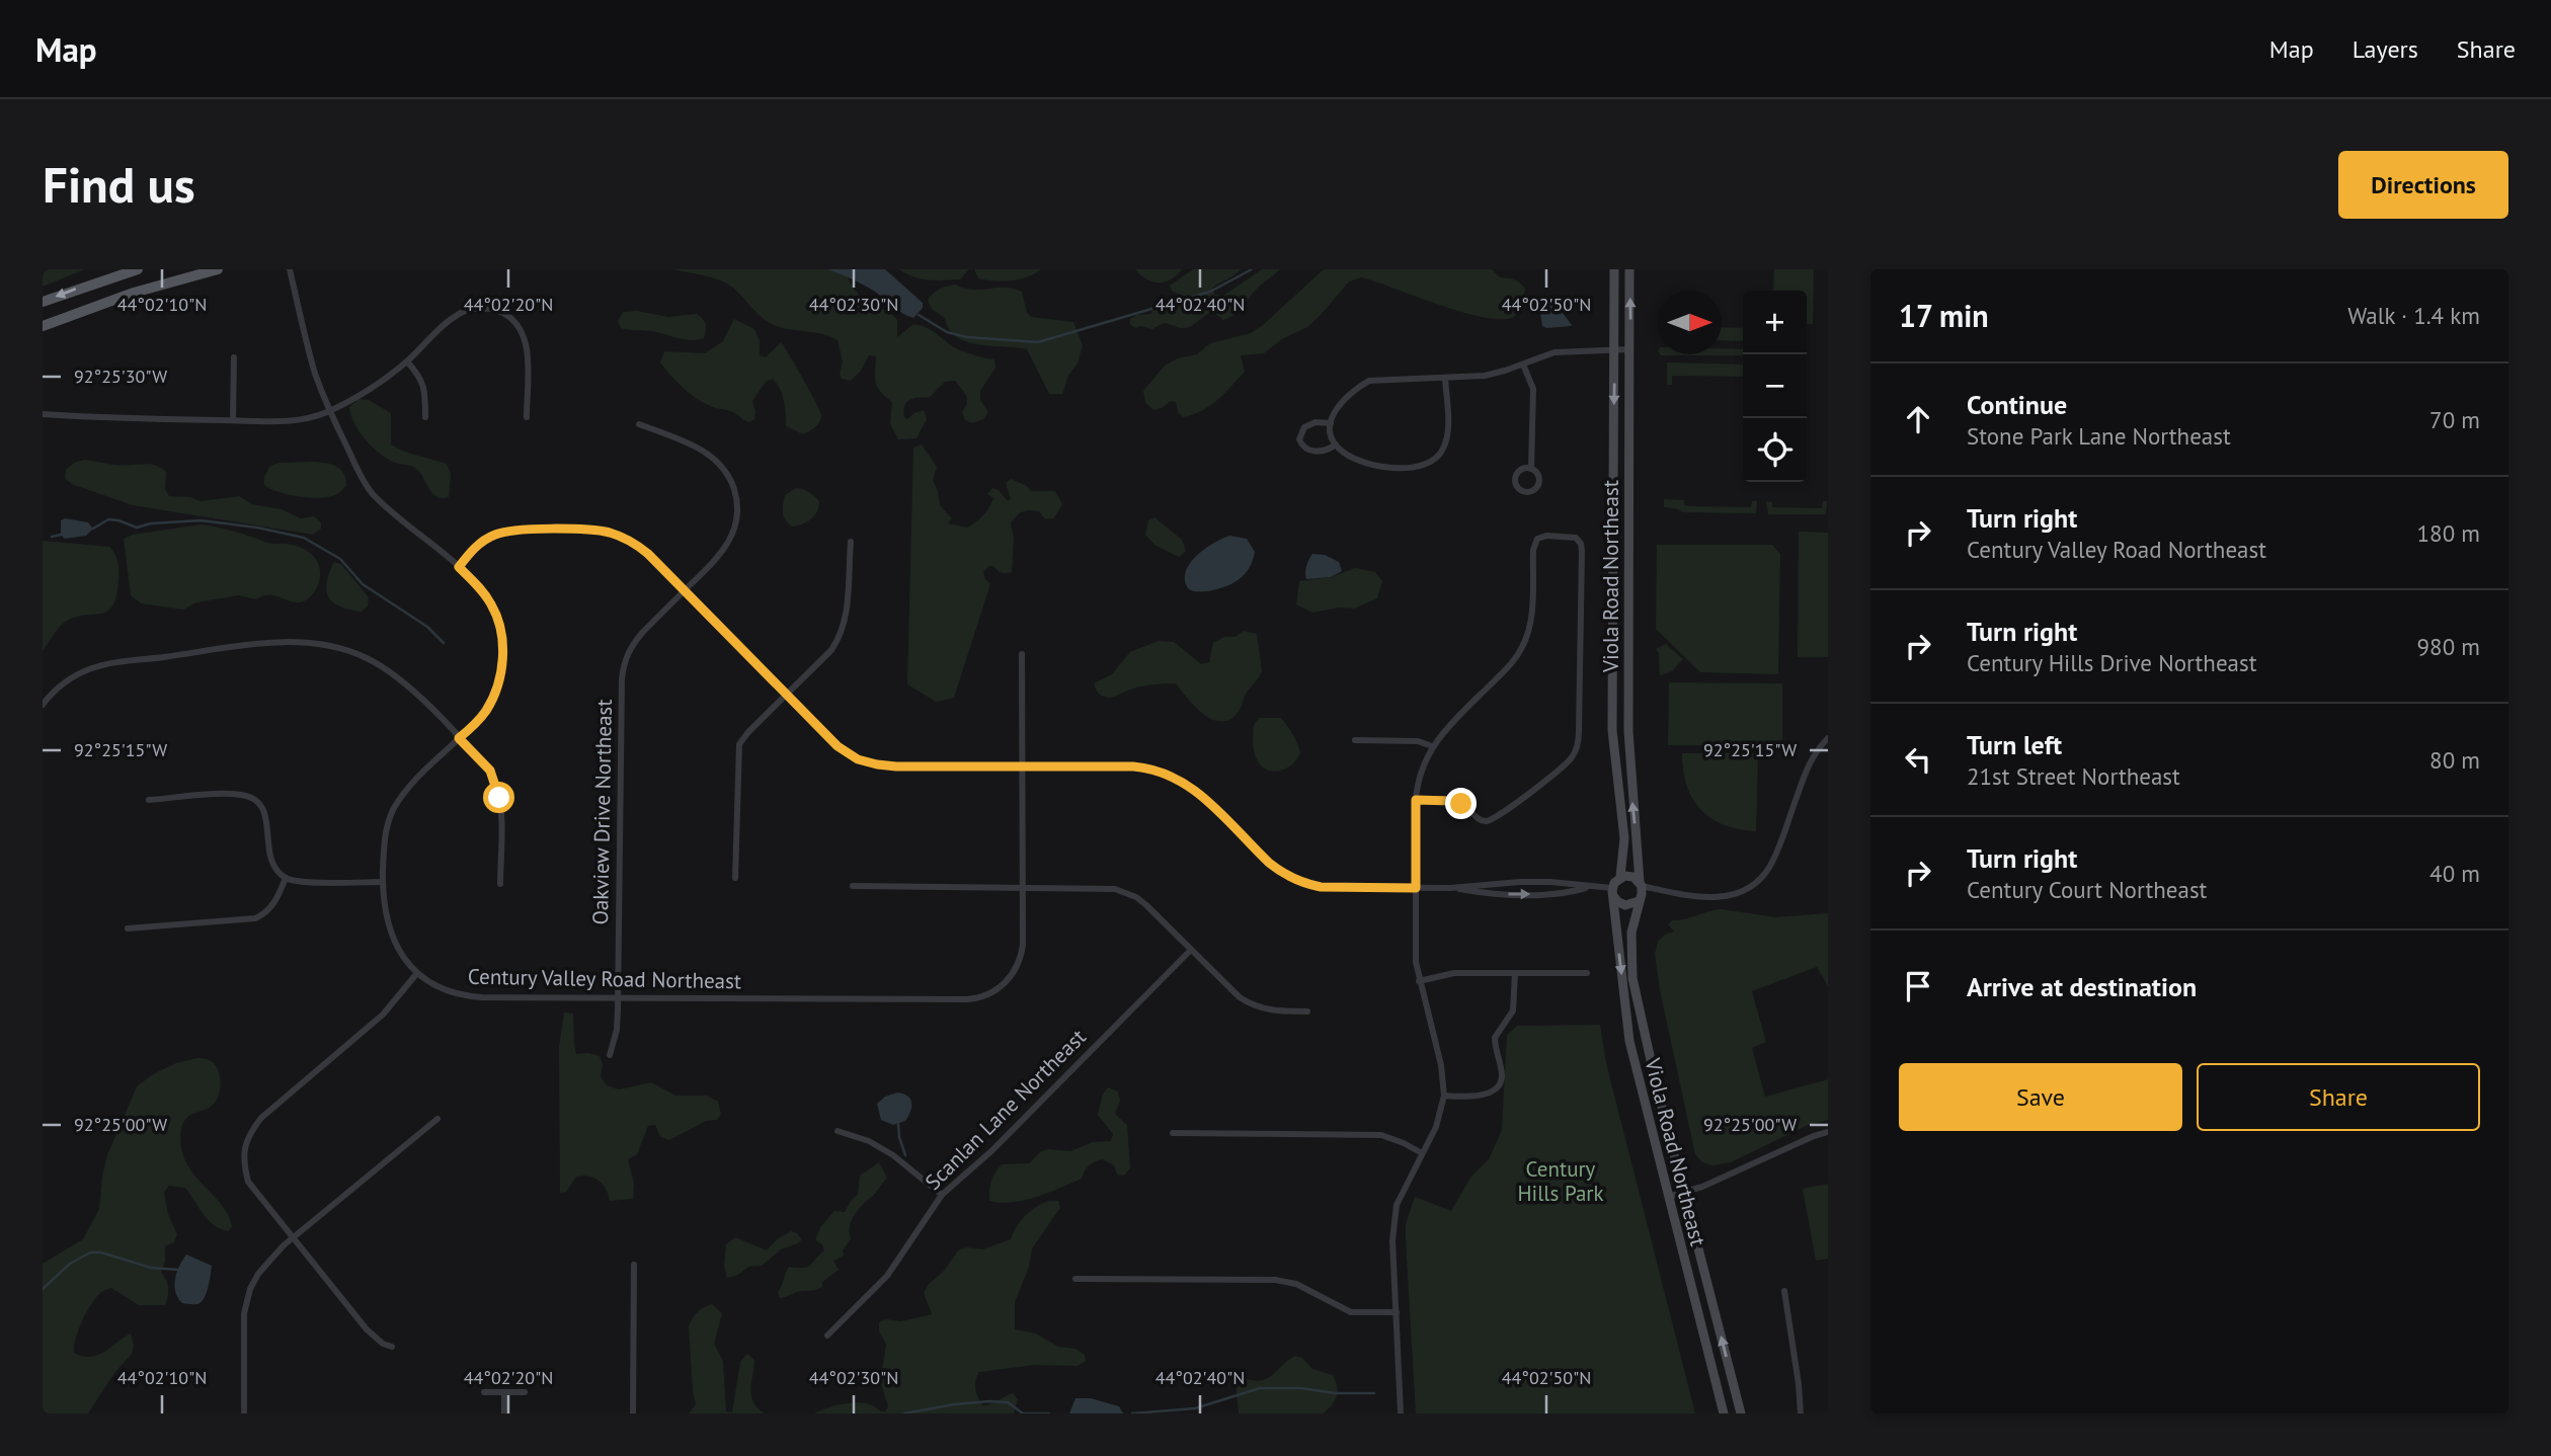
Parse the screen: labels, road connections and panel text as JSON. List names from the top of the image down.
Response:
{
  "streets": {
    "main road": ["Viola Road Northeast"],
    "street": ["Oakview Drive Northeast", "Century Valley Road Northeast", "Scanlan Lane Northeast"]
  },
  "crossings": [
    ["Oakview Drive Northeast", "Century Valley Road Northeast"]
  ],
  "parks": ["Century Hills Park"],
  "north": "right",
  "page": {
    "header": "Map",
    "nav": ["Map", "Layers", "Share"],
    "buttons": [
      "Directions",
      ["Save", "Share"]
    ],
    "title": "Find us",
    "heading": ["17 min", "Walk · 1.4 km"],
    "map_buttons": ["+", "−"],
    "list": [
      ["Continue", "Stone Park Lane Northeast", "70 m"],
      ["Turn right", "Century Valley Road Northeast", "180 m"],
      ["Turn right", "Century Hills Drive Northeast", "980 m"],
      ["Turn left", "21st Street Northeast", "80 m"],
      ["Turn right", "Century Court Northeast", "40 m"],
      "Arrive at destination"
    ]
  },
  "coordinates": [
    "44°02'10\"N",
    "44°02'20\"N",
    "44°02'30\"N",
    "44°02'40\"N",
    "44°02'50\"N",
    "92°25'30\"W",
    "92°25'15\"W",
    "92°25'00\"W"
  ]
}
